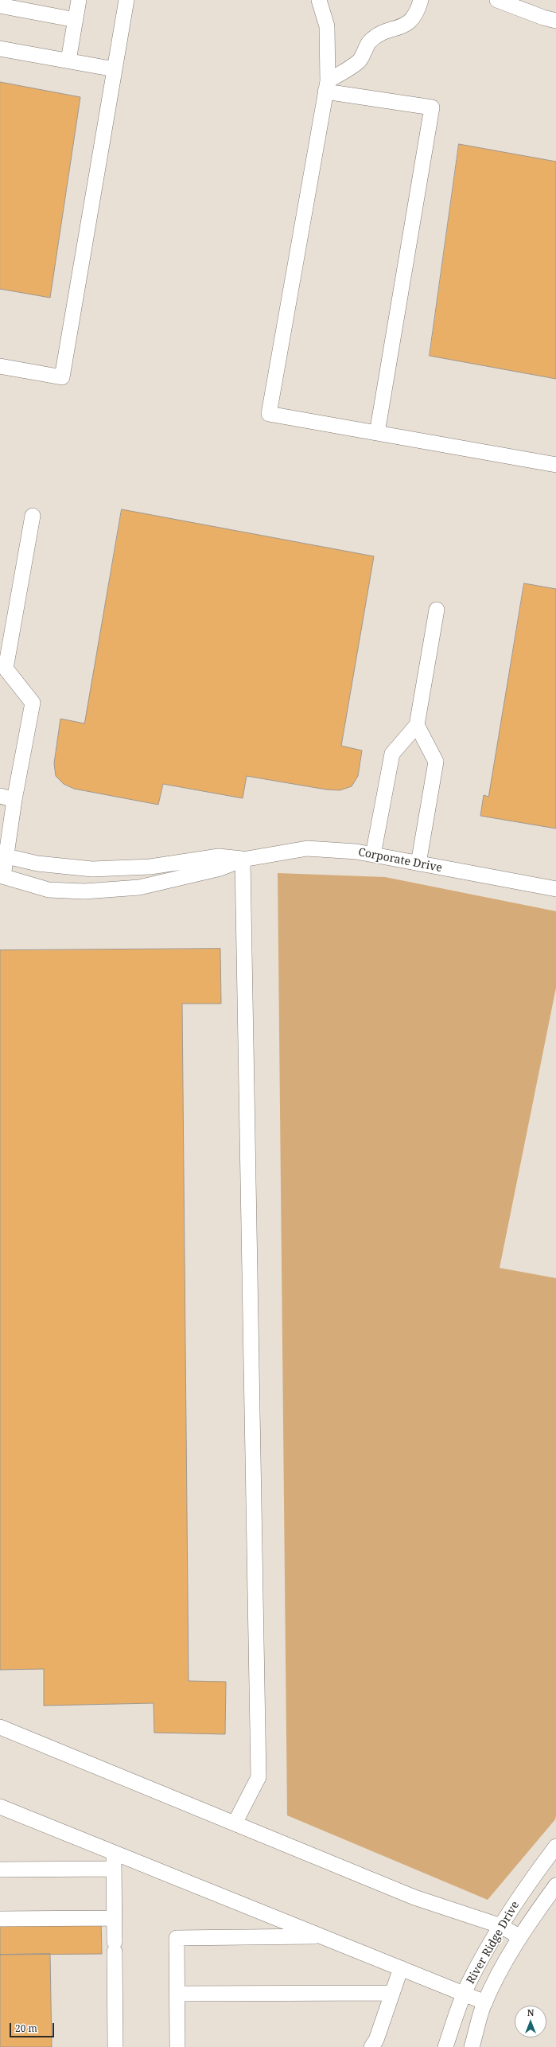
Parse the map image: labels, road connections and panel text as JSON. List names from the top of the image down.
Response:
{
  "streets": {
    "street": ["Corporate Drive", "River Ridge Drive"]
  },
  "scale_bar": "20 m",
  "north": "top"
}
